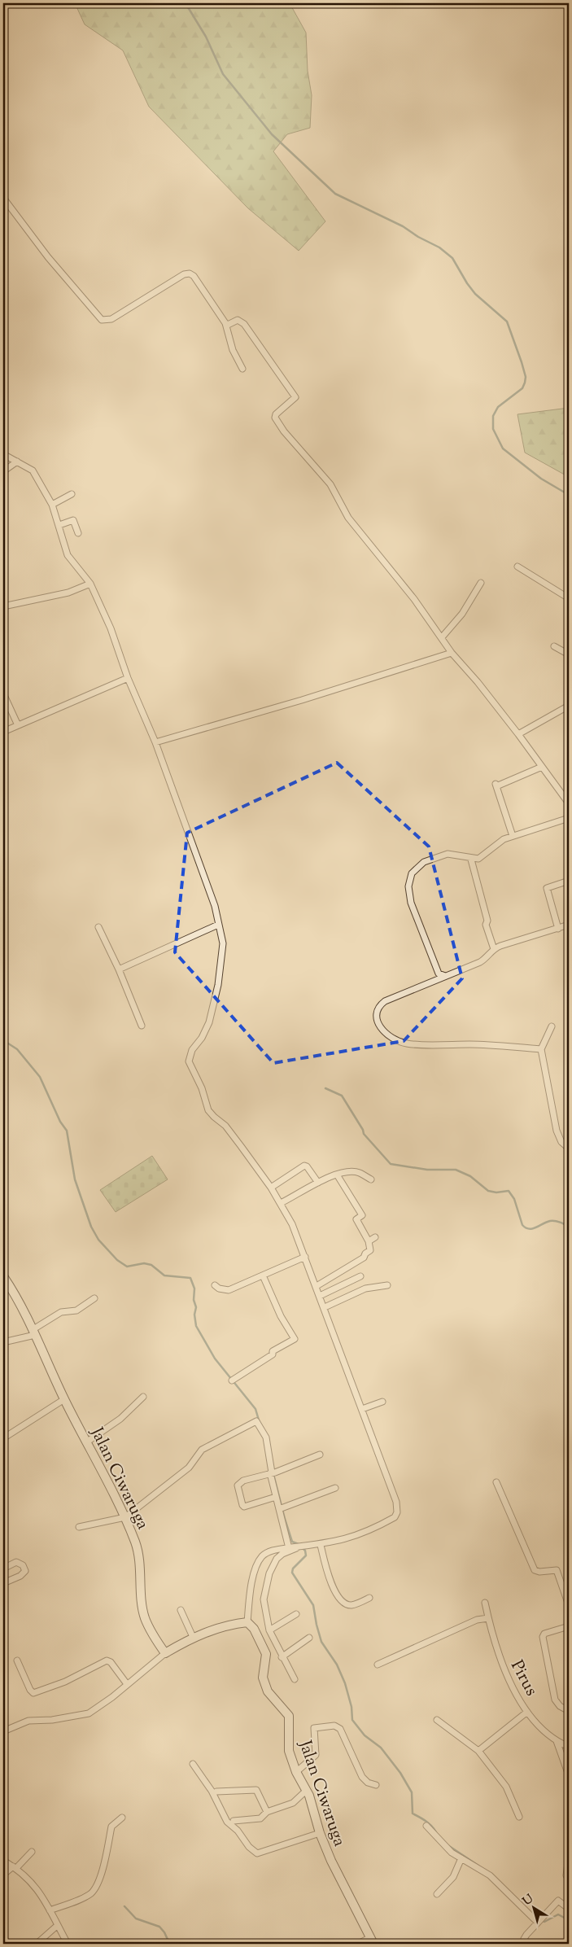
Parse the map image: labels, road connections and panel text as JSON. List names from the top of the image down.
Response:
{
  "streets": {
    "street": ["Jalan Ciwaruga", "Pirus"]
  },
  "north": "top left"
}
